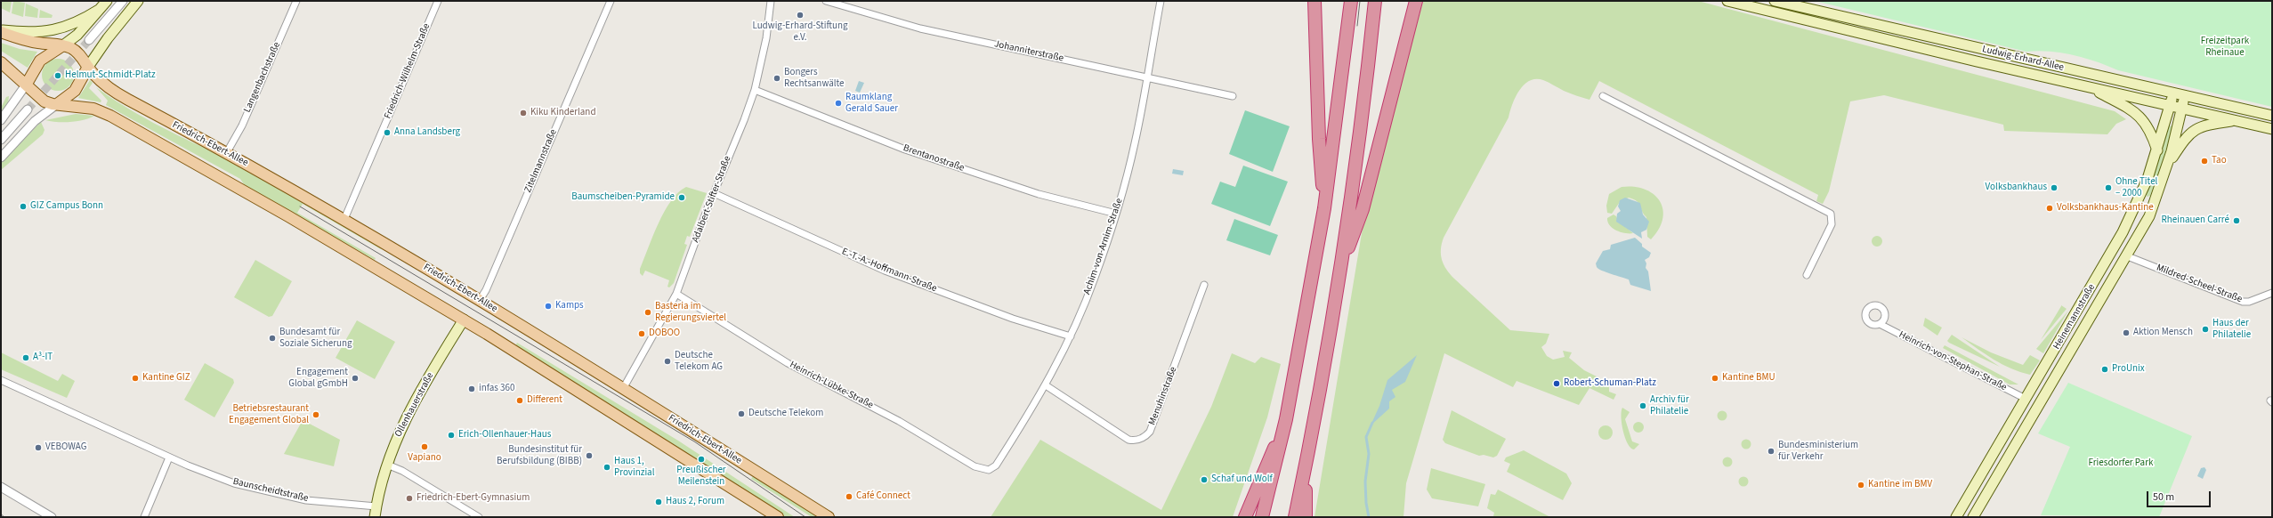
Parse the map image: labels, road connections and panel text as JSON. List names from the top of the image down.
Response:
{
  "streets": {
    "main road": [
      "Ludwig-Erhard-Allee",
      "Friedrich-Ebert-Allee",
      "Heinemannstraße",
      "Ollenhauerstraße"
    ],
    "street": [
      "Johanniterstraße",
      "Friedrich-Wilhelm-Straße",
      "Langenbachstraße",
      "Brentanostraße",
      "Zitelmannstraße",
      "Adalbert-Stifter-Straße",
      "Achim-von-Arnim-Straße",
      "E.-T.-A.-Hoffmann-Straße",
      "Mildred-Scheel-Straße",
      "Heinrich-von-Stephan-Straße",
      "Heinrich-Lübke-Straße",
      "Menuhinstraße",
      "Baunscheidtstraße"
    ]
  },
  "crossings": [
    ["Johanniterstraße", "Achim-von-Arnim-Straße"],
    ["Ludwig-Erhard-Allee", "Heinemannstraße"],
    ["Friedrich-Wilhelm-Straße", "Friedrich-Ebert-Allee"],
    ["Langenbachstraße", "Friedrich-Ebert-Allee"],
    ["Friedrich-Ebert-Allee", "Zitelmannstraße"],
    ["Friedrich-Ebert-Allee", "Adalbert-Stifter-Straße"],
    ["Brentanostraße", "Adalbert-Stifter-Straße"],
    ["Brentanostraße", "Achim-von-Arnim-Straße"],
    ["Adalbert-Stifter-Straße", "E.-T.-A.-Hoffmann-Straße"],
    ["Adalbert-Stifter-Straße", "Heinrich-Lübke-Straße"],
    ["Achim-von-Arnim-Straße", "E.-T.-A.-Hoffmann-Straße"],
    ["Achim-von-Arnim-Straße", "Heinrich-Lübke-Straße"],
    ["Achim-von-Arnim-Straße", "Menuhinstraße"],
    ["Mildred-Scheel-Straße", "Heinemannstraße"],
    ["Heinemannstraße", "Heinrich-von-Stephan-Straße"],
    ["Ollenhauerstraße", "Baunscheidtstraße"]
  ],
  "parks": ["Freizeitpark Rheinaue", "Friesdorfer Park"],
  "places": [
    "Ludwig-Erhard-Stiftung e.V.",
    "Helmut-Schmidt-Platz",
    "Bongers Rechtsanwälte",
    "Raumklang Gerald Sauer",
    "Kiku Kinderland",
    "Anna Landsberg",
    "Tao",
    "Volksbankhaus",
    "Ohne Titel – 2000",
    "Baumscheiben-Pyramide",
    "GIZ Campus Bonn",
    "Volksbankhaus-Kantine",
    "Rheinauen Carré",
    "Kamps",
    "Basteria im Regierungsviertel",
    "Haus der Philatelie",
    "Aktion Mensch",
    "DOBOO",
    "Bundesamt für Soziale Sicherung",
    "A³-IT",
    "Deutsche Telekom AG",
    "ProUnix",
    "Kantine GIZ",
    "Engagement Global gGmbH",
    "Kantine BMU",
    "Robert-Schuman-Platz",
    "infas 360",
    "Different",
    "Archiv für Philatelie",
    "Deutsche Telekom",
    "Betriebsrestaurant Engagement Global",
    "Erich-Ollenhauer-Haus",
    "Vapiano",
    "VEBOWAG",
    "Bundesministerium für Verkehr",
    "Bundesinstitut für Berufsbildung (BIBB)",
    "Preußischer Meilenstein",
    "Haus 1, Provinzial",
    "Schaf und Wolf",
    "Kantine im BMV",
    "Café Connect",
    "Friedrich-Ebert-Gymnasium",
    "Haus 2, Forum"
  ],
  "scale_bar": "50 m"
}
